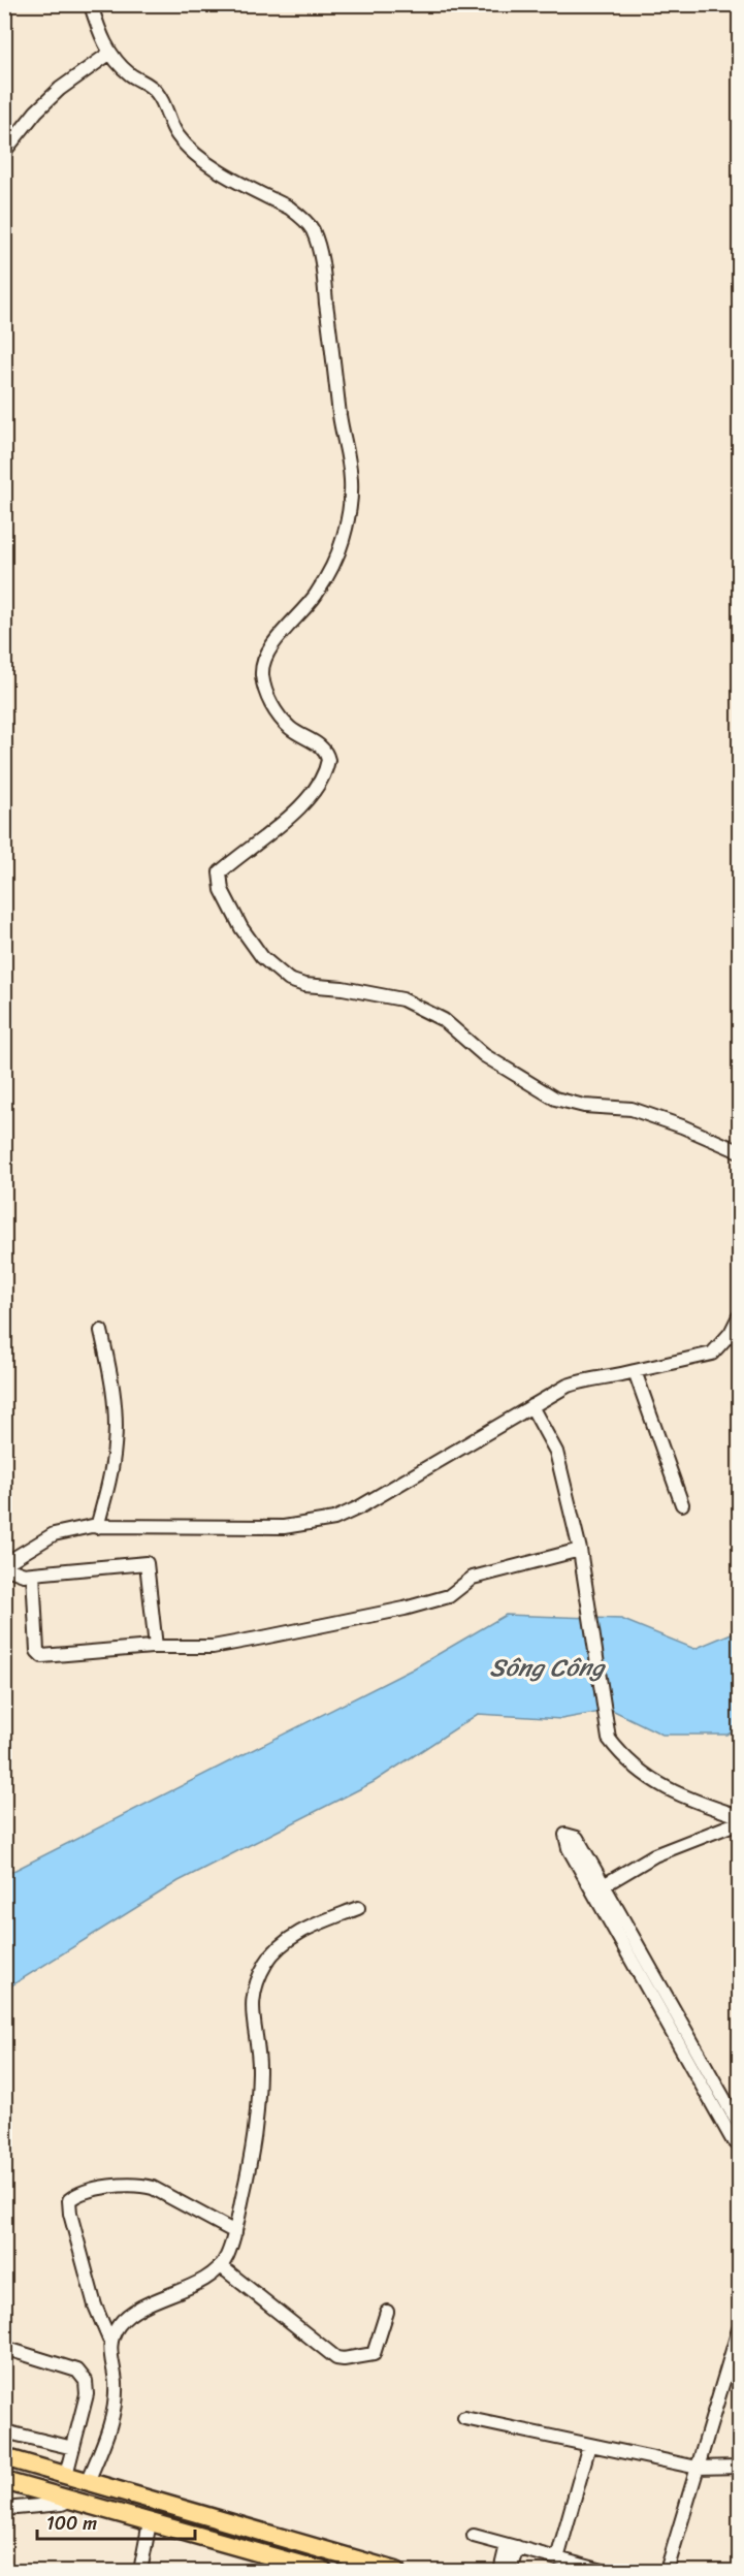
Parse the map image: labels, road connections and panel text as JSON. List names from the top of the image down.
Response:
{
  "water": ["Sông Công"],
  "scale_bar": "100 m"
}
